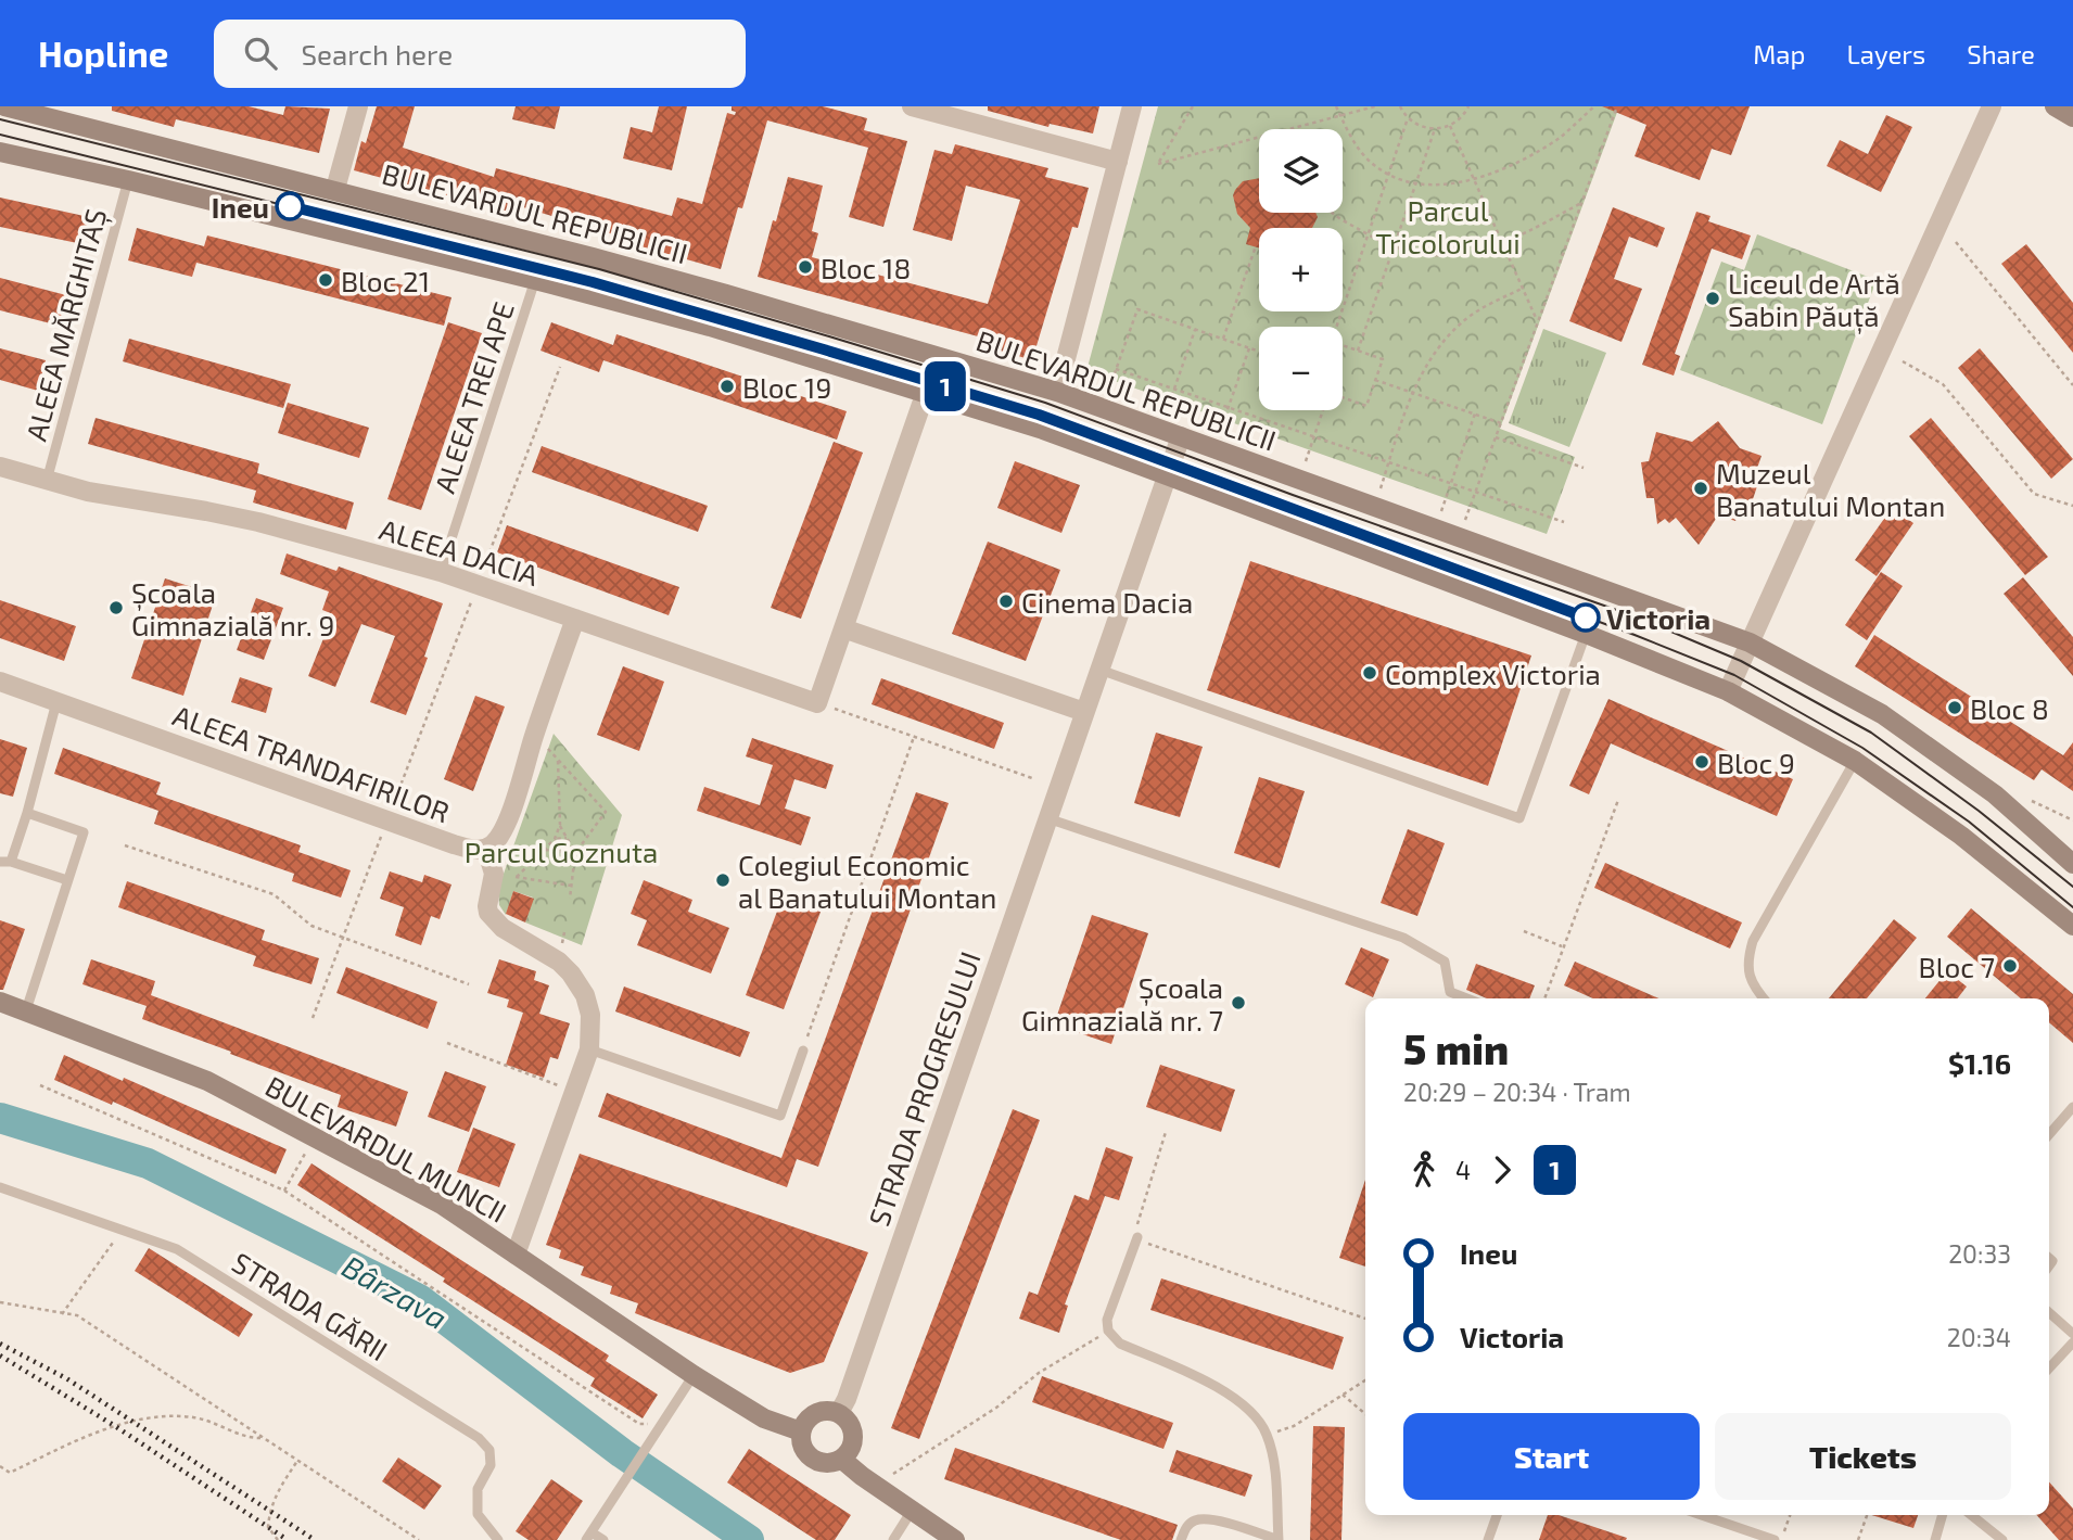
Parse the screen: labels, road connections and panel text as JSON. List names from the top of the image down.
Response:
{
  "streets": {
    "main road": ["BULEVARDUL REPUBLICII", "BULEVARDUL MUNCII"],
    "street": ["ALEEA DACIA", "ALEEA TRANDAFIRILOR", "STRADA PROGRESULUI"],
    "lane": ["ALEEA MĂRGHITAȘ", "ALEEA TREI APE", "STRADA GĂRII"]
  },
  "crossings": [
    ["BULEVARDUL REPUBLICII", "STRADA PROGRESULUI"],
    ["ALEEA MĂRGHITAȘ", "ALEEA DACIA"],
    ["ALEEA TREI APE", "ALEEA DACIA"],
    ["STRADA PROGRESULUI", "BULEVARDUL MUNCII"]
  ],
  "water": ["Bârzava"],
  "parks": ["Parcul Tricolorului", "Parcul Goznuta"],
  "places": [
    "Ineu",
    "Bloc 18",
    "Bloc 21",
    "Liceul de Artă Sabin Păuță",
    "Bloc 19",
    "Muzeul Banatului Montan",
    "Cinema Dacia",
    "Școala Gimnazială nr. 9",
    "Victoria",
    "Complex Victoria",
    "Bloc 8",
    "Bloc 9",
    "Colegiul Economic al Banatului Montan",
    "Bloc 7",
    "Școala Gimnazială nr. 7"
  ],
  "lines": ["tram line 1"],
  "page": {
    "header": "Hopline",
    "search": "Search here",
    "nav": ["Map", "Layers", "Share"],
    "on_map": "1",
    "map_buttons": ["+", "−"],
    "heading": ["5 min", "20:29 – 20:34 · Tram", "$1.16"],
    "legs": ["4", "1"],
    "list": [
      {
        "name": "Ineu",
        "value": "20:33"
      },
      {
        "name": "Victoria",
        "value": "20:34"
      }
    ],
    "buttons": ["Start", "Tickets"]
  }
}
